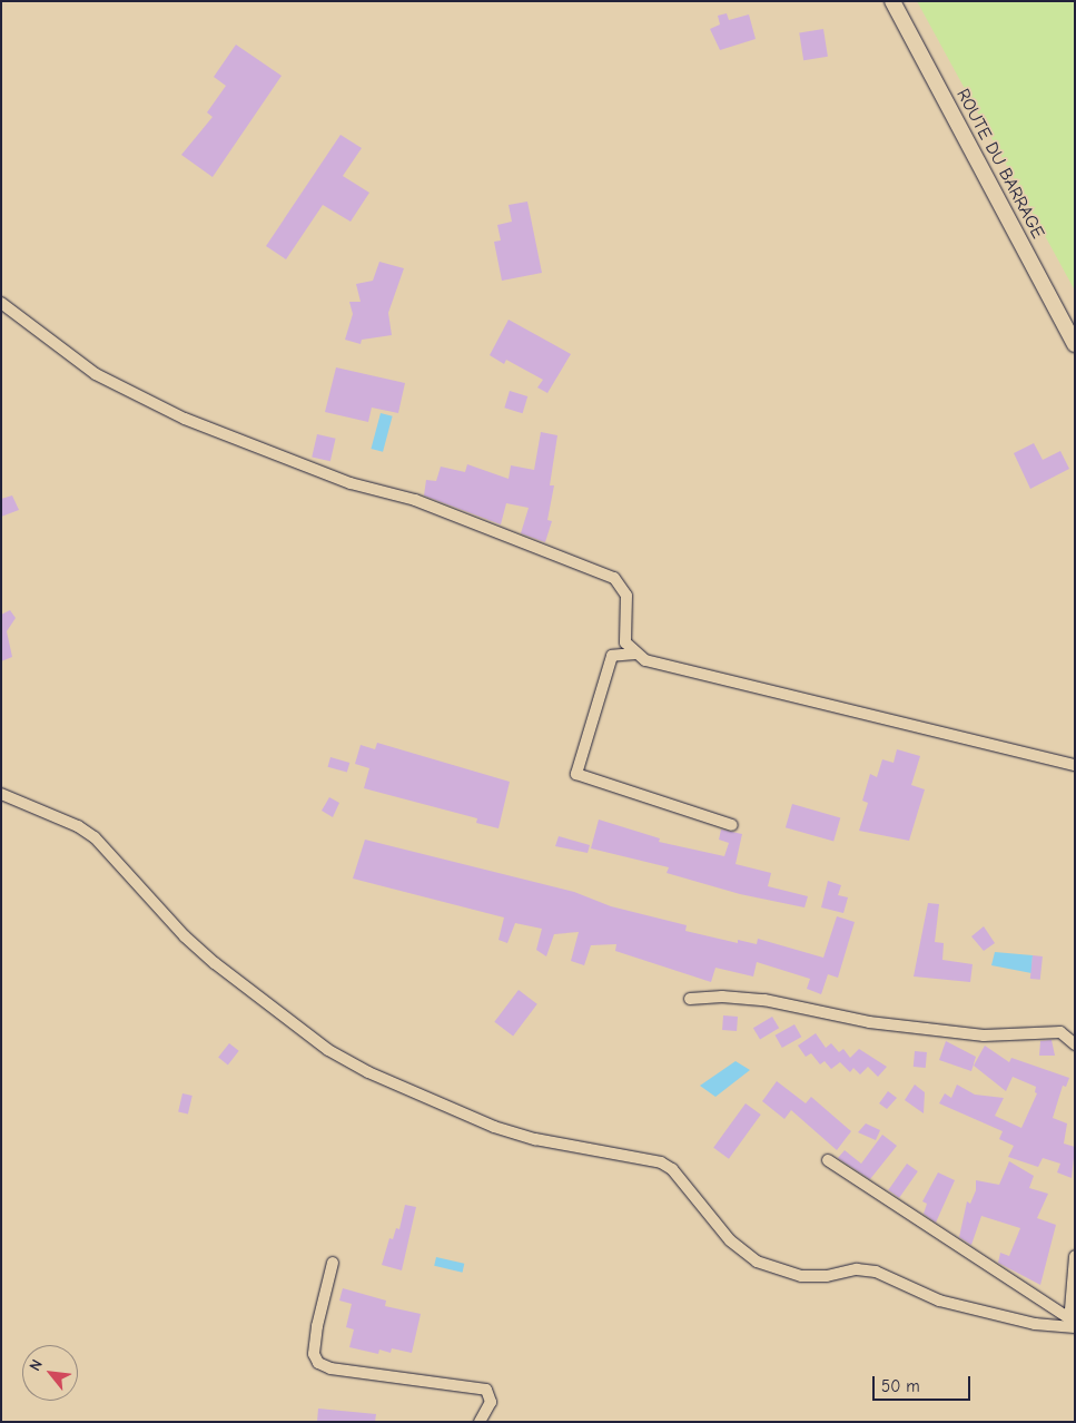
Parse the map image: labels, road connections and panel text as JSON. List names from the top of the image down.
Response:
{
  "streets": {
    "main road": ["ROUTE DU BARRAGE"]
  },
  "scale_bar": "50 m",
  "north": "top left"
}
